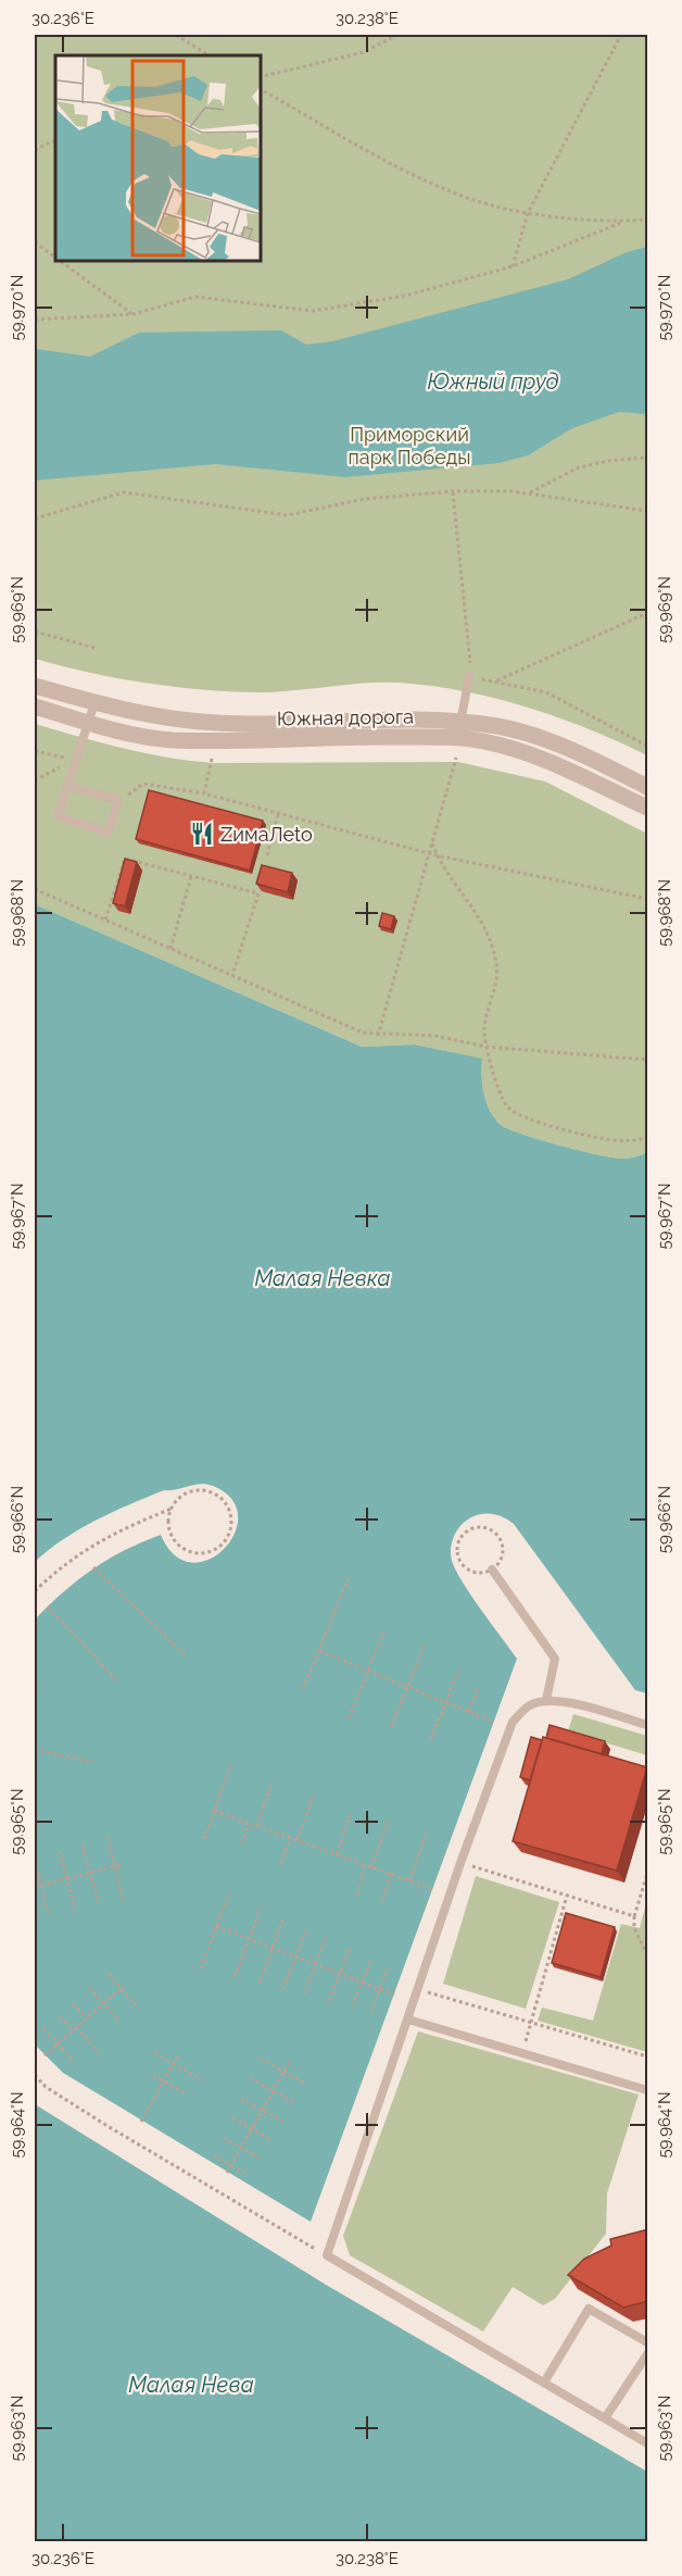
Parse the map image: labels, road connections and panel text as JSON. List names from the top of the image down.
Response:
{
  "streets": {
    "street": ["Южная дорога"]
  },
  "water": ["Южный пруд", "Малая Невка", "Малая Нева"],
  "parks": ["Приморский парк Победы"],
  "places": {
    "restaurant": ["ZимаЛеtо"]
  },
  "coordinates": [
    "30.236°E",
    "30.238°E",
    "59.970°N",
    "59.969°N",
    "59.968°N",
    "59.967°N",
    "59.966°N",
    "59.965°N",
    "59.964°N",
    "59.963°N"
  ]
}
